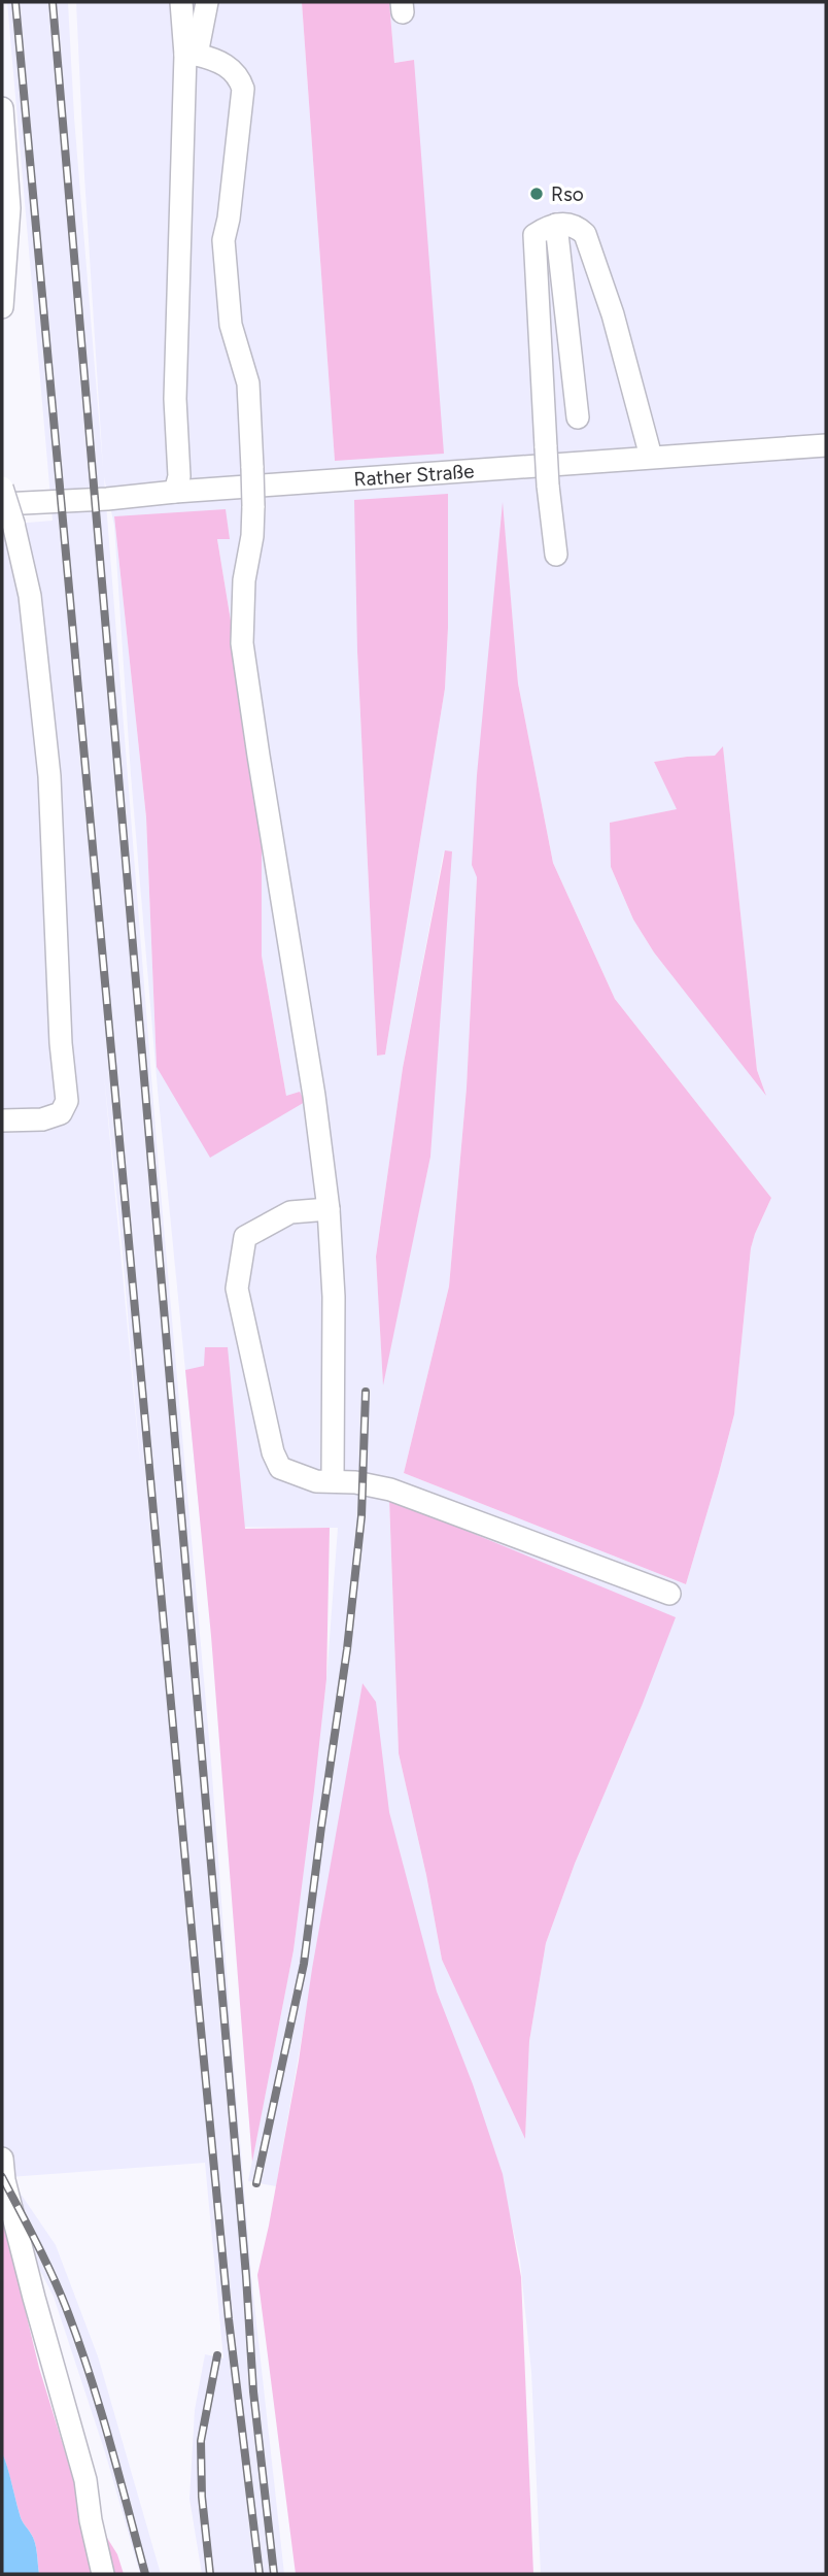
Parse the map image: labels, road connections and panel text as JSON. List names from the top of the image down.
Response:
{
  "streets": {
    "street": ["Rather Straße"]
  },
  "places": ["Rso"]
}
